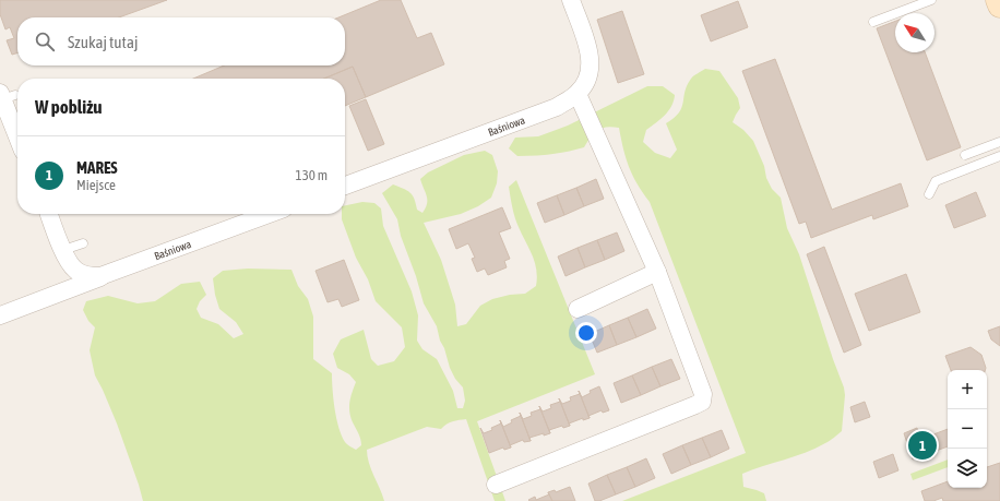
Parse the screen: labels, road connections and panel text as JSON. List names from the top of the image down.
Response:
{
  "streets": {
    "street": ["Baśniowa"]
  },
  "north": "top left",
  "page": {
    "search": "Szukaj tutaj",
    "heading": "W pobliżu",
    "list": [
      {
        "mark": "1",
        "name": "MARES",
        "note": "Miejsce",
        "value": "130 m"
      }
    ],
    "map_buttons": ["+", "−"],
    "pins": "1"
  }
}
